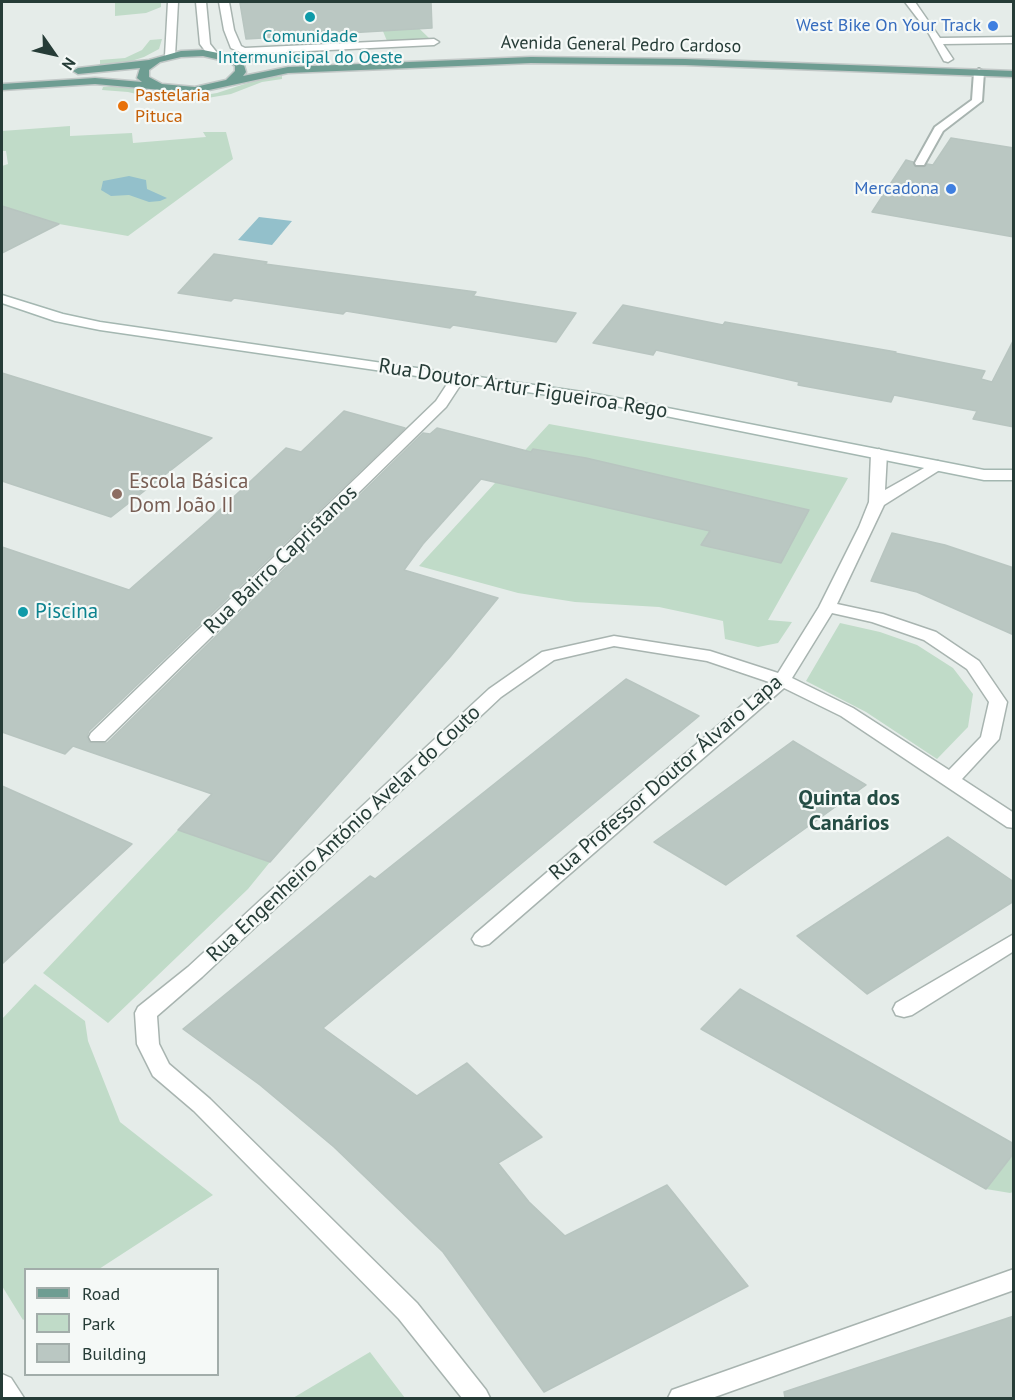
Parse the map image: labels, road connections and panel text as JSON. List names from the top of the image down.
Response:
{
  "streets": {
    "main road": ["Avenida General Pedro Cardoso"],
    "street": [
      "Rua Doutor Artur Figueiroa Rego",
      "Rua Bairro Capristanos",
      "Rua Professor Doutor Álvaro Lapa",
      "Rua Engenheiro António Avelar do Couto"
    ]
  },
  "crossings": [
    ["Rua Doutor Artur Figueiroa Rego", "Rua Bairro Capristanos"],
    ["Rua Professor Doutor Álvaro Lapa", "Rua Engenheiro António Avelar do Couto"]
  ],
  "districts": ["Quinta dos Canários"],
  "places": [
    "Comunidade Intermunicipal do Oeste",
    "West Bike On Your Track",
    "Pastelaria Pituca",
    "Mercadona",
    "Escola Básica Dom João II",
    "Piscina"
  ],
  "legend": ["Road", "Park", "Building"],
  "north": "bottom right"
}
